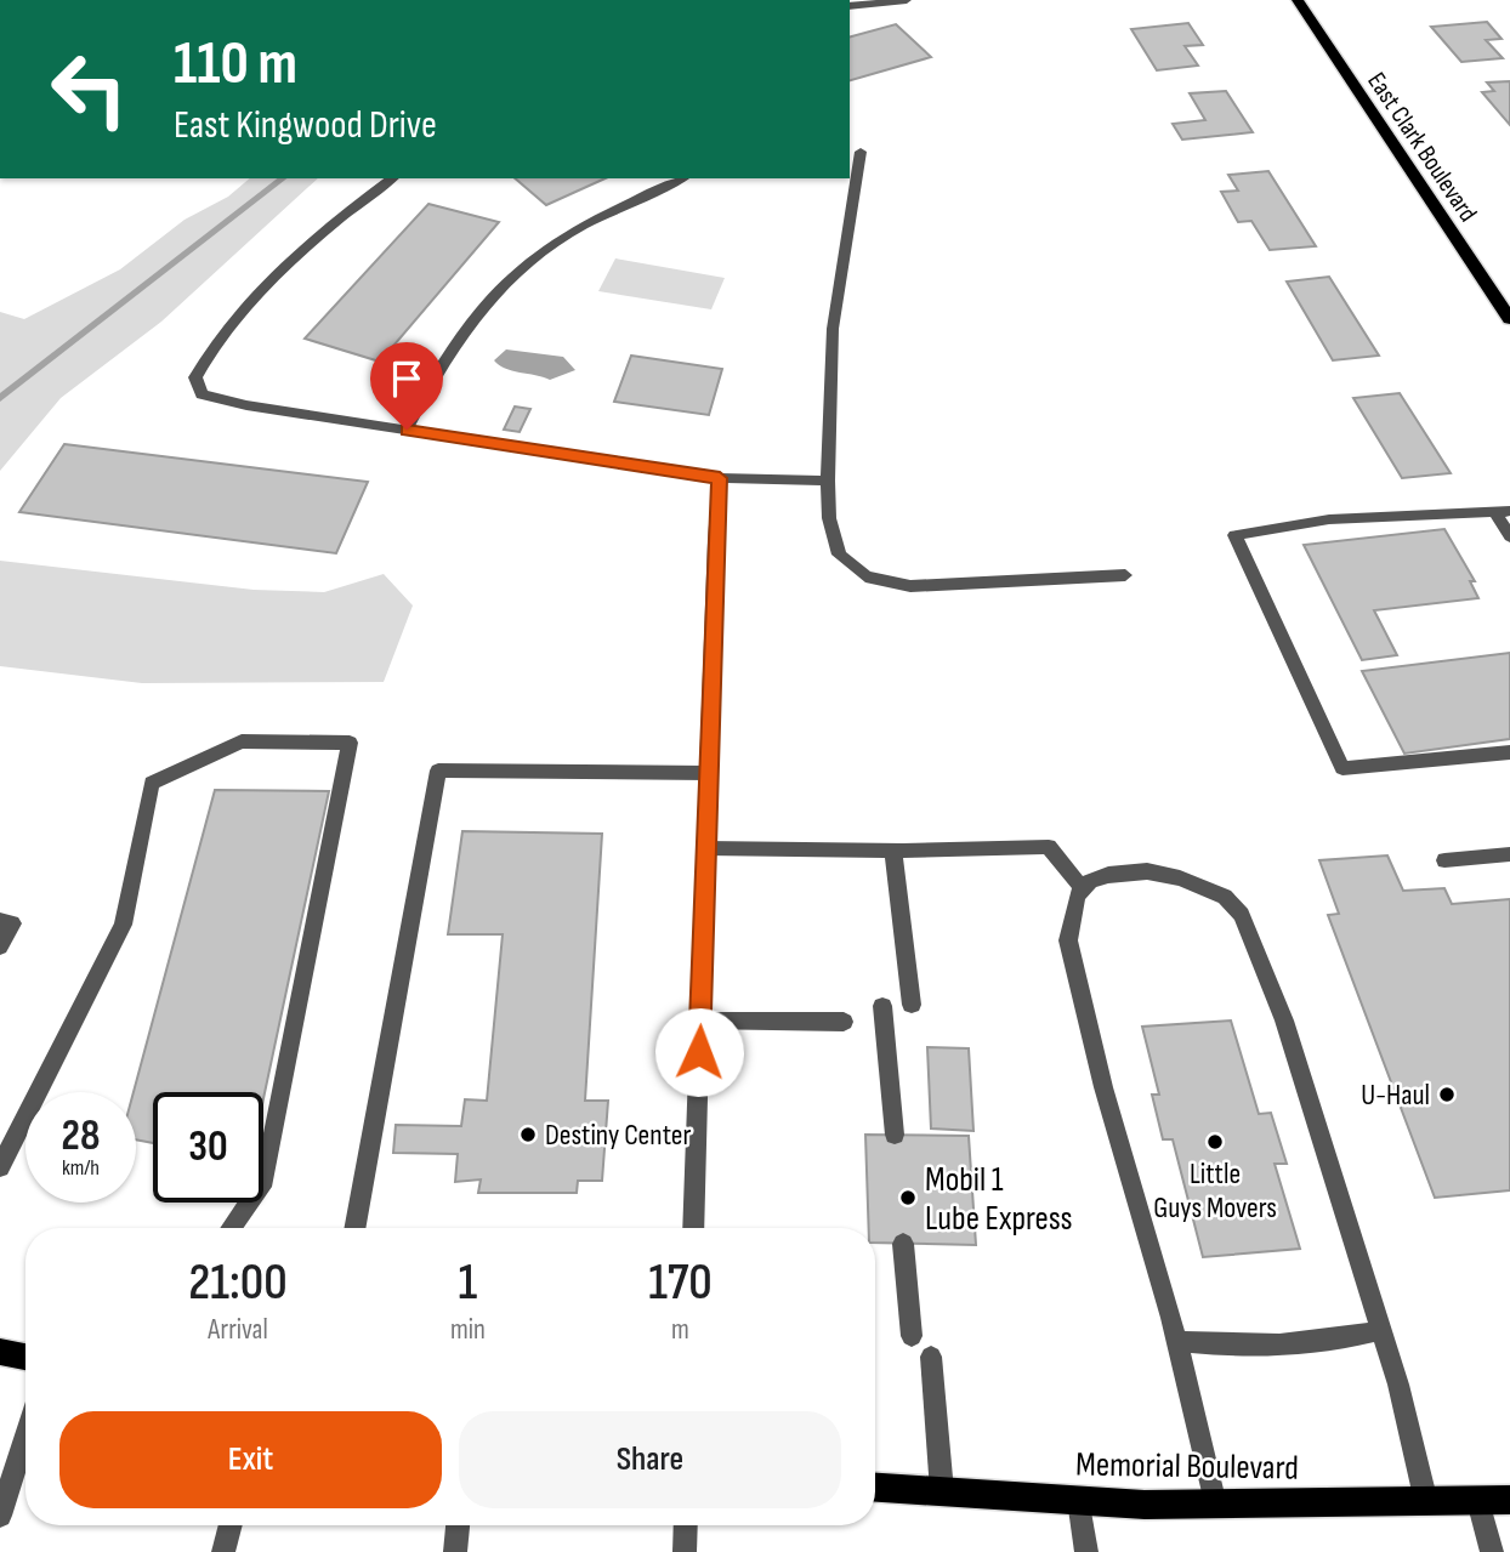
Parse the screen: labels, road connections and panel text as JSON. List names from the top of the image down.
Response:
{
  "streets": {
    "main road": ["East Clark Boulevard", "Memorial Boulevard"]
  },
  "places": [
    "U-Haul",
    "Destiny Center",
    "Little Guys Movers",
    "Mobil 1 Lube Express"
  ],
  "page": {
    "turn": ["110 m", "East Kingwood Drive"],
    "speed": "28 km/h",
    "limit": "30",
    "eta": [
      "21:00",
      "Arrival",
      "1",
      "min",
      "170",
      "m"
    ],
    "buttons": ["Exit", "Share"]
  }
}
